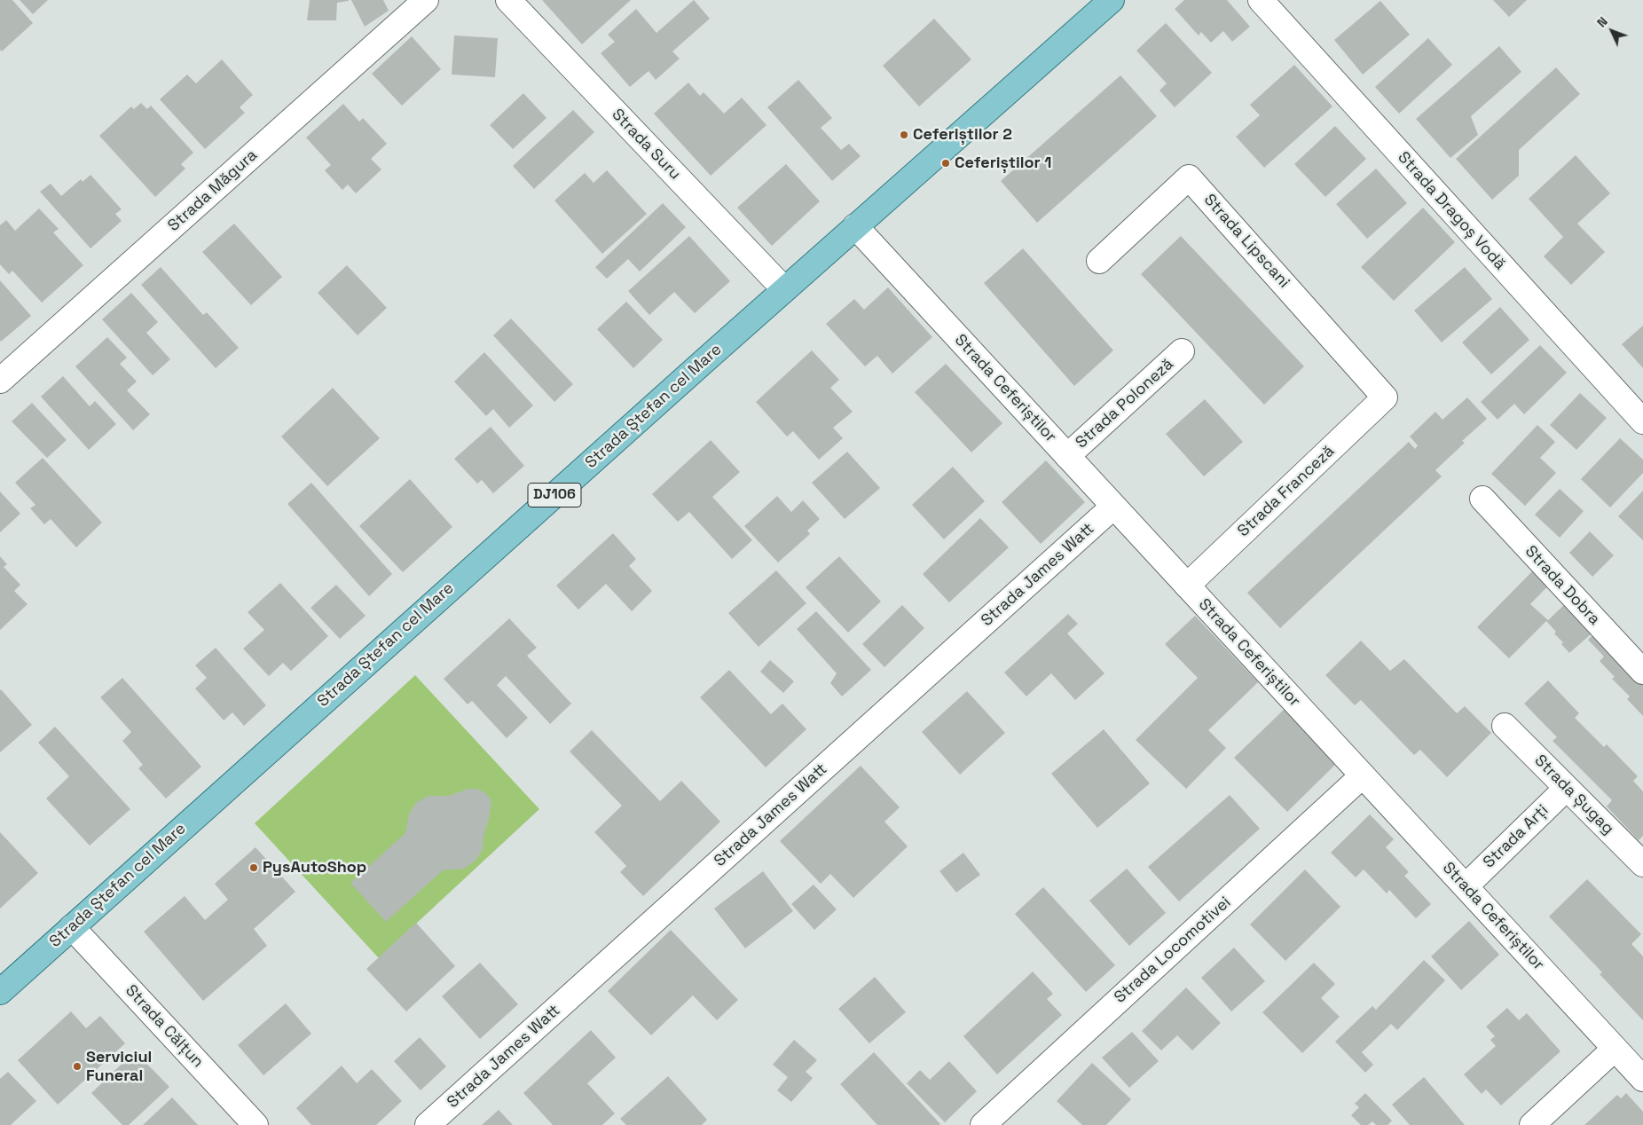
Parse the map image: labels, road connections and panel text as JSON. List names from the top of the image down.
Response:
{
  "streets": {
    "main road": ["Strada Ștefan cel Mare", "DJ106"],
    "street": [
      "Strada Suru",
      "Strada Măgura",
      "Strada Dragoș Vodă",
      "Strada Lipscani",
      "Strada Ceferiștilor",
      "Strada Poloneză",
      "Strada Franceză",
      "Strada James Watt",
      "Strada Dobra",
      "Strada Șugag",
      "Strada Arți",
      "Strada Locomotivei",
      "Strada Călțun"
    ]
  },
  "crossings": [
    ["Strada Suru", "Strada Ștefan cel Mare"],
    ["Strada Lipscani", "Strada Franceză"],
    ["Strada Ceferiștilor", "Strada Poloneză"],
    ["Strada Ceferiștilor", "Strada Ștefan cel Mare"],
    ["Strada Ceferiștilor", "Strada Franceză"],
    ["Strada Ceferiștilor", "Strada James Watt"],
    ["Strada Ceferiștilor", "Strada Arți"],
    ["Strada Ceferiștilor", "Strada Locomotivei"],
    ["Strada Ștefan cel Mare", "Strada Călțun"],
    ["Strada Șugag", "Strada Arți"]
  ],
  "places": [
    "Ceferiștilor 2",
    "Ceferiștilor 1",
    "PysAutoShop",
    "Serviciul Funeral"
  ],
  "north": "top left"
}
